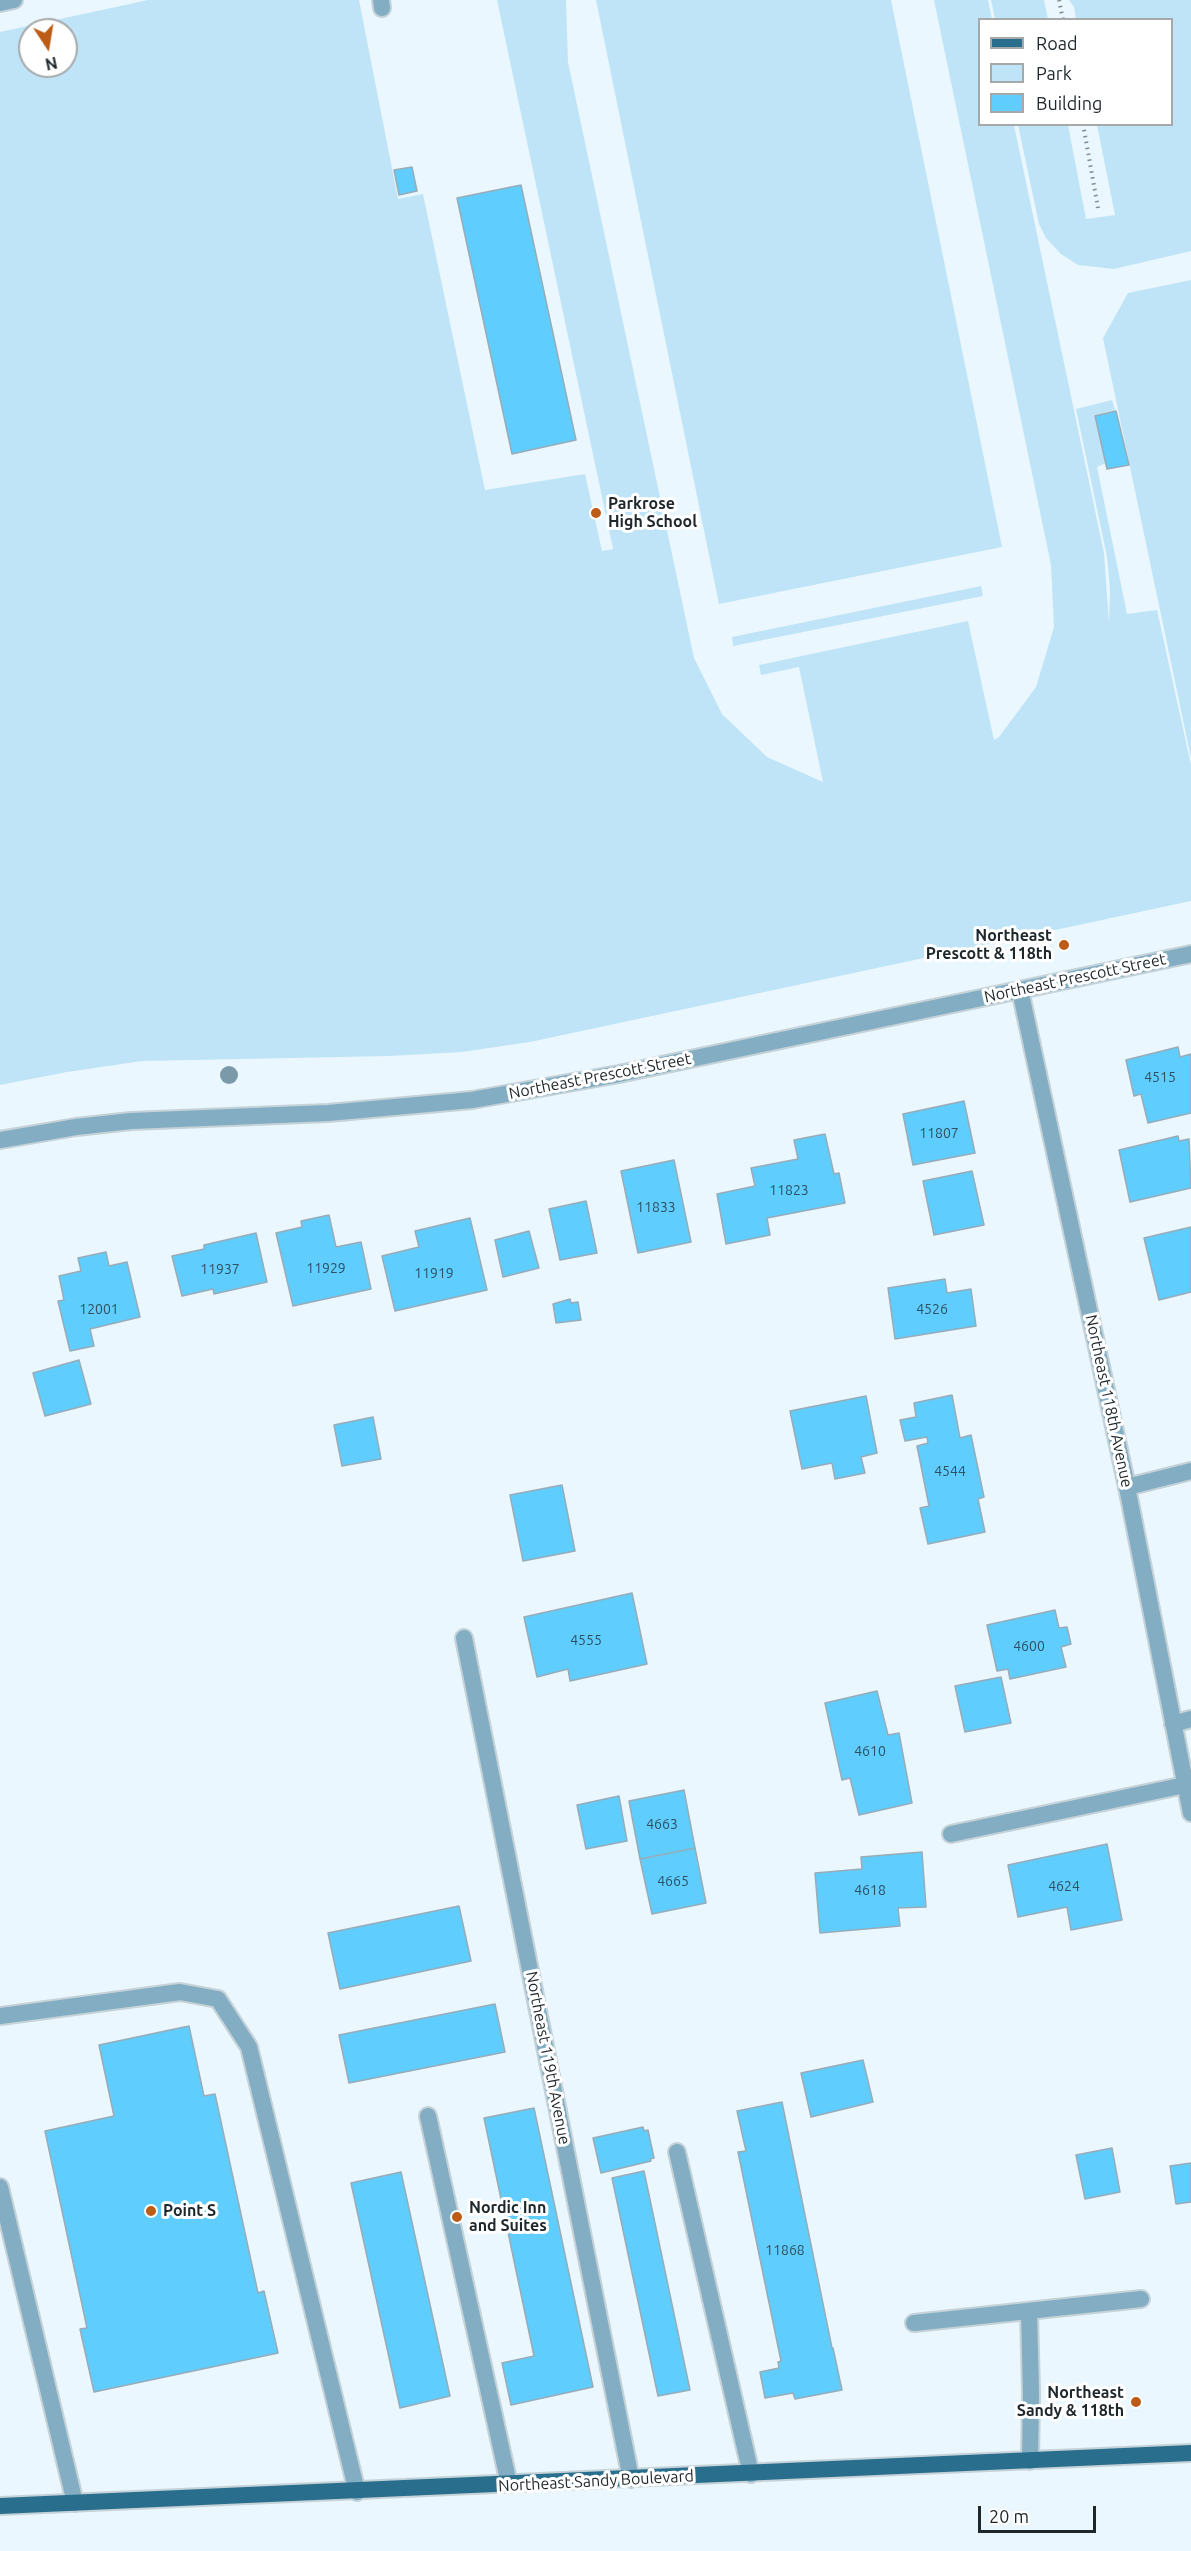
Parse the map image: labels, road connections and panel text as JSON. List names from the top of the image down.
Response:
{
  "streets": {
    "main road": ["Northeast Sandy Boulevard"],
    "street": ["Northeast Prescott Street", "Northeast 118th Avenue", "Northeast 119th Avenue"]
  },
  "crossings": [
    ["Northeast Prescott Street", "Northeast 118th Avenue"],
    ["Northeast 119th Avenue", "Northeast Sandy Boulevard"]
  ],
  "places": [
    "Parkrose High School",
    "Northeast Prescott & 118th",
    "Point S",
    "Nordic Inn and Suites",
    "Northeast Sandy & 118th"
  ],
  "house_numbers": [
    "4515",
    "11807",
    "11823",
    "11833",
    "11929",
    "11937",
    "11919",
    "12001",
    "4526",
    "4544",
    "4555",
    "4600",
    "4610",
    "4663",
    "4665",
    "4624",
    "4618",
    "11868"
  ],
  "legend": ["Road", "Park", "Building"],
  "scale_bar": "20 m",
  "north": "bottom"
}
